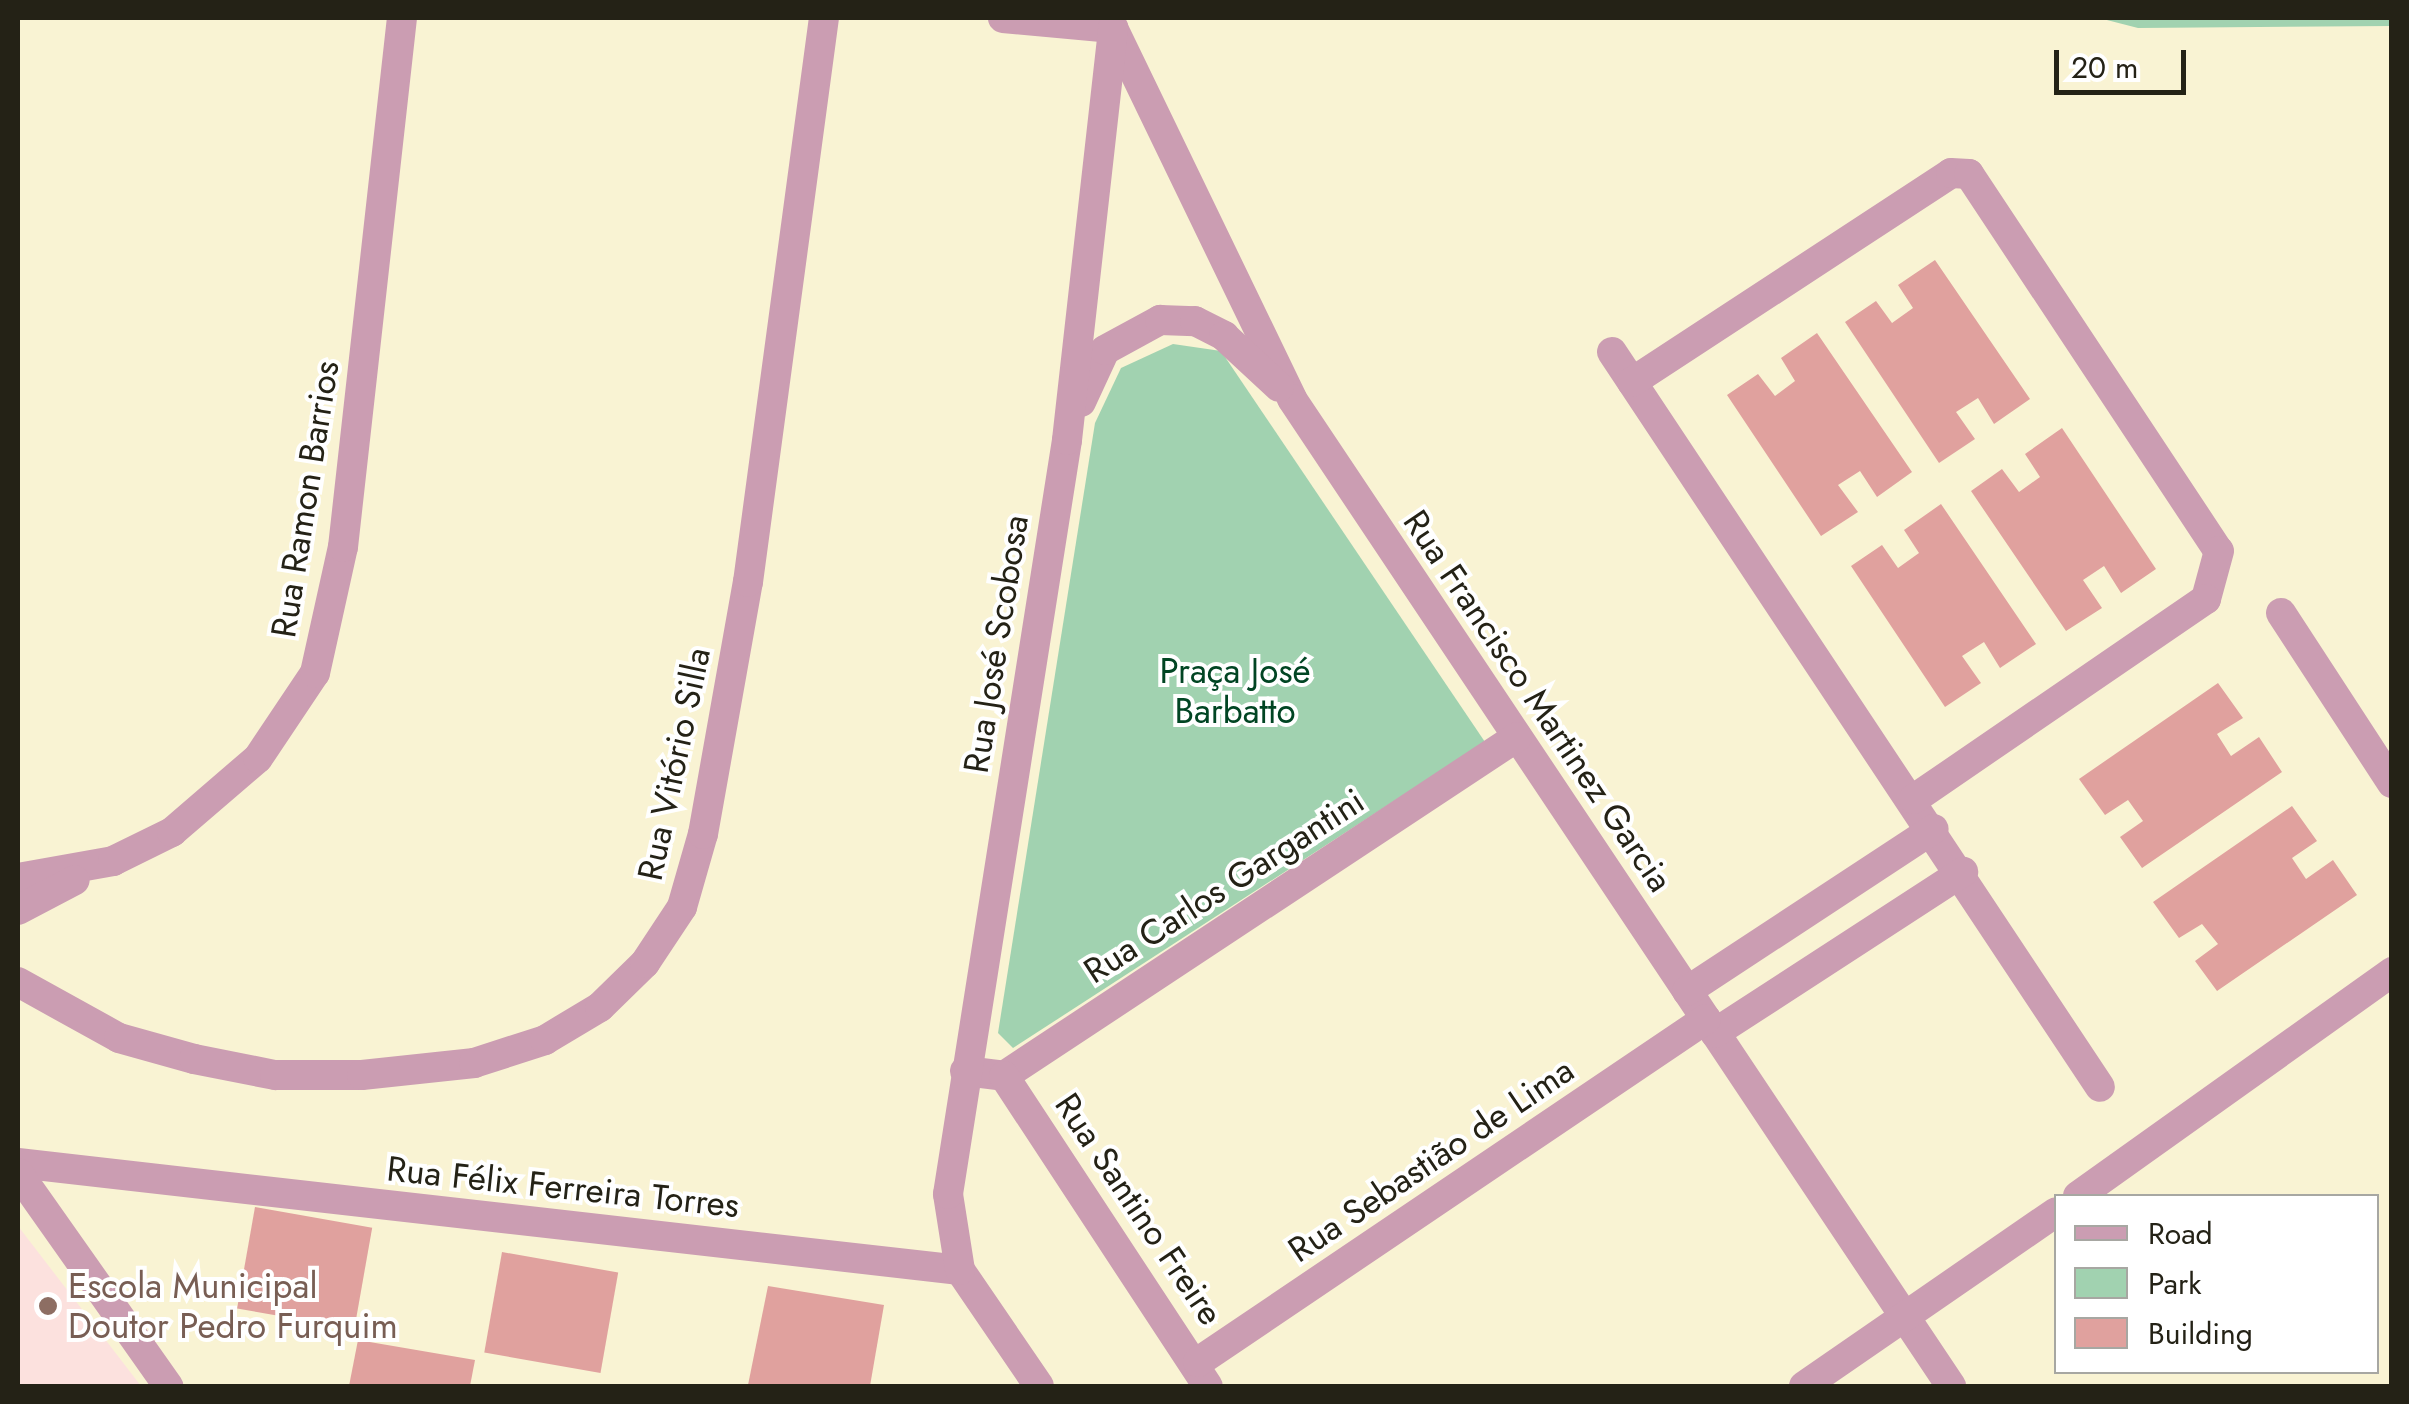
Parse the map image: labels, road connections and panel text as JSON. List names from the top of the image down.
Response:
{
  "streets": {
    "street": [
      "Rua Ramon Barrios",
      "Rua José Scobosa",
      "Rua Francisco Martinez Garcia",
      "Rua Vitório Silla",
      "Rua Carlos Gargantini",
      "Rua Sebastião de Lima",
      "Rua Félix Ferreira Torres",
      "Rua Santino Freire"
    ]
  },
  "crossings": [
    ["Rua José Scobosa", "Rua Francisco Martinez Garcia"],
    ["Rua José Scobosa", "Rua Félix Ferreira Torres"],
    ["Rua Francisco Martinez Garcia", "Rua Carlos Gargantini"],
    ["Rua Francisco Martinez Garcia", "Rua Sebastião de Lima"],
    ["Rua Carlos Gargantini", "Rua Santino Freire"],
    ["Rua Sebastião de Lima", "Rua Santino Freire"]
  ],
  "parks": ["Praça José Barbatto"],
  "places": ["Escola Municipal Doutor Pedro Furquim"],
  "legend": ["Road", "Park", "Building"],
  "scale_bar": "20 m"
}
